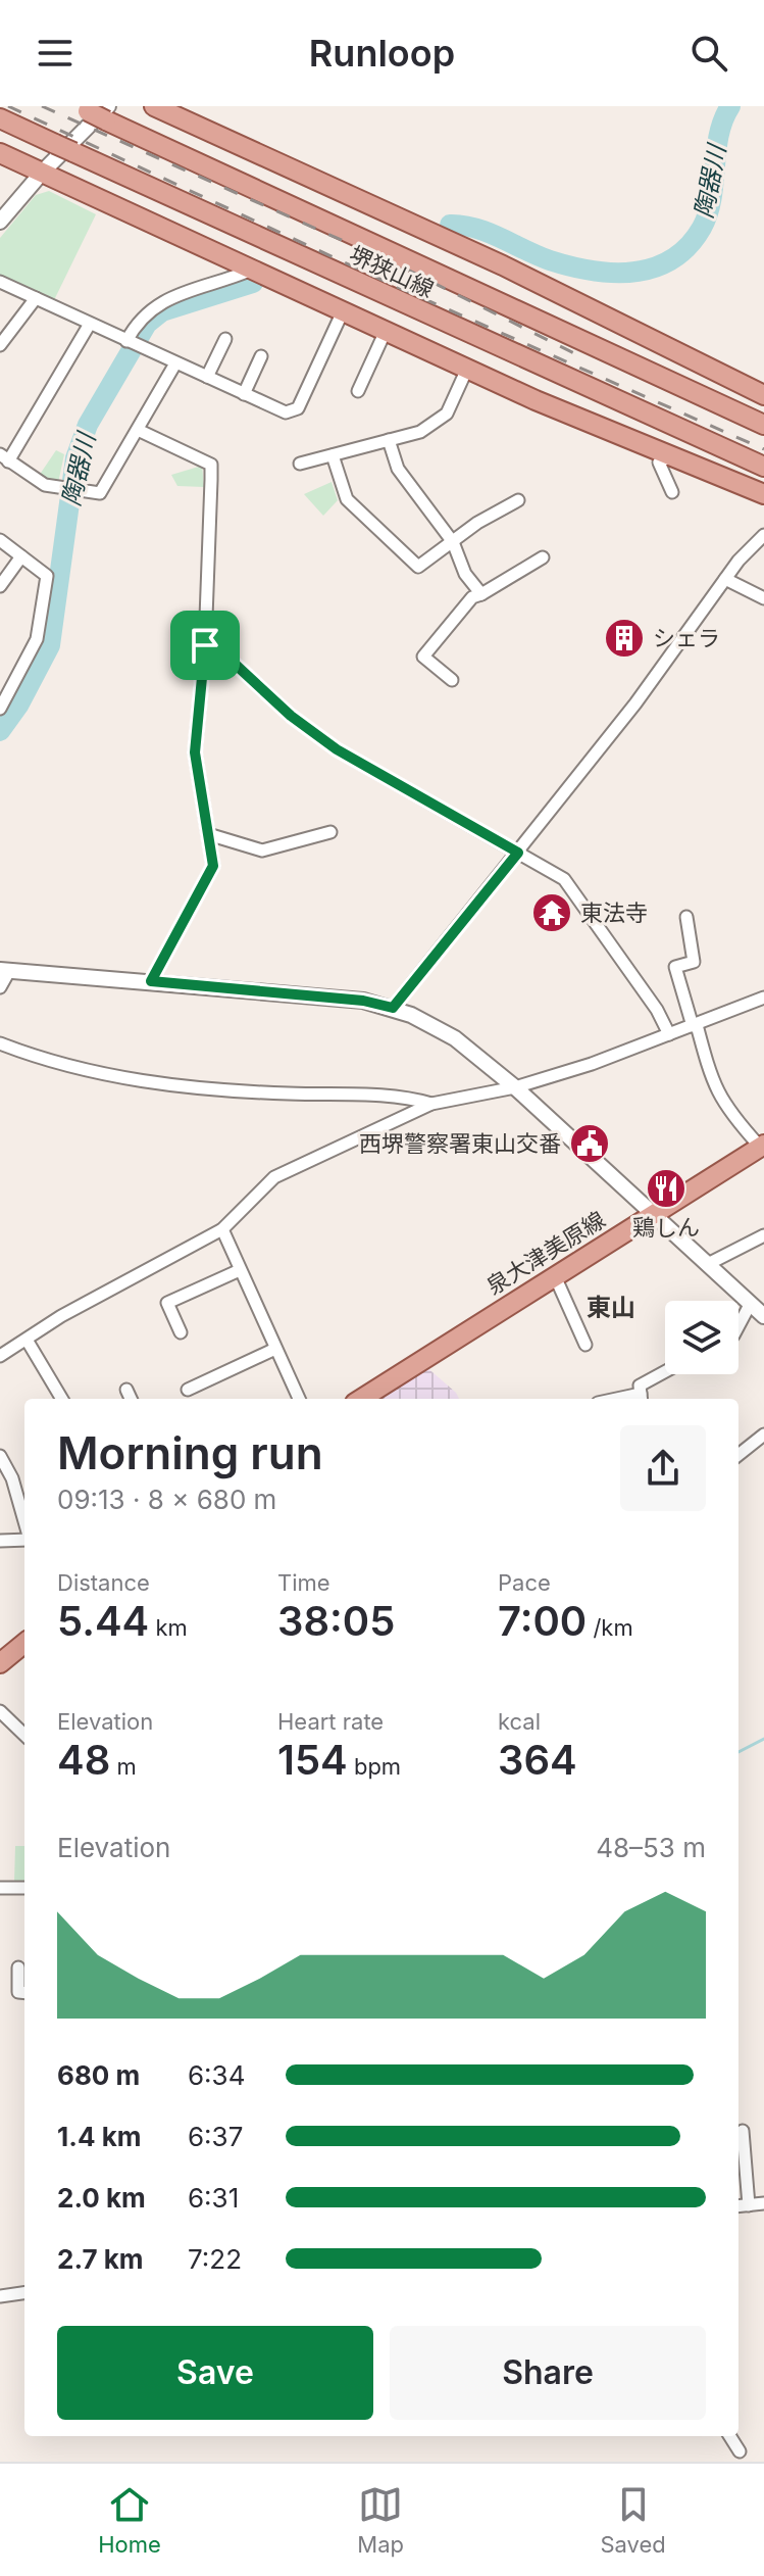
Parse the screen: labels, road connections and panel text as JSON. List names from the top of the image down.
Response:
{
  "streets": {
    "main road": ["堺狭山線", "泉大津美原線"]
  },
  "districts": ["東山"],
  "water": ["陶器川"],
  "places": {
    "building": ["シェラ"],
    "temple": ["東法寺"],
    "public building": ["西堺警察署東山交番"],
    "restaurant": ["鶏しん"]
  },
  "page": {
    "header": "Runloop",
    "heading": ["Morning run", "09:13 · 8 × 680 m"],
    "stats": [
      ["Distance", "5.44 km"],
      ["Time", "38:05"],
      ["Pace", "7:00 /km"],
      ["Elevation", "48 m"],
      ["Heart rate", "154 bpm"],
      ["kcal", "364"]
    ],
    "chart": ["Elevation", "48–53 m"],
    "list": [
      {
        "name": "680 m",
        "note": "6:34"
      },
      {
        "name": "1.4 km",
        "note": "6:37"
      },
      {
        "name": "2.0 km",
        "note": "6:31"
      },
      {
        "name": "2.7 km",
        "note": "7:22"
      }
    ],
    "buttons": ["Save", "Share"],
    "tabs": ["Home", "Map", "Saved"]
  }
}
